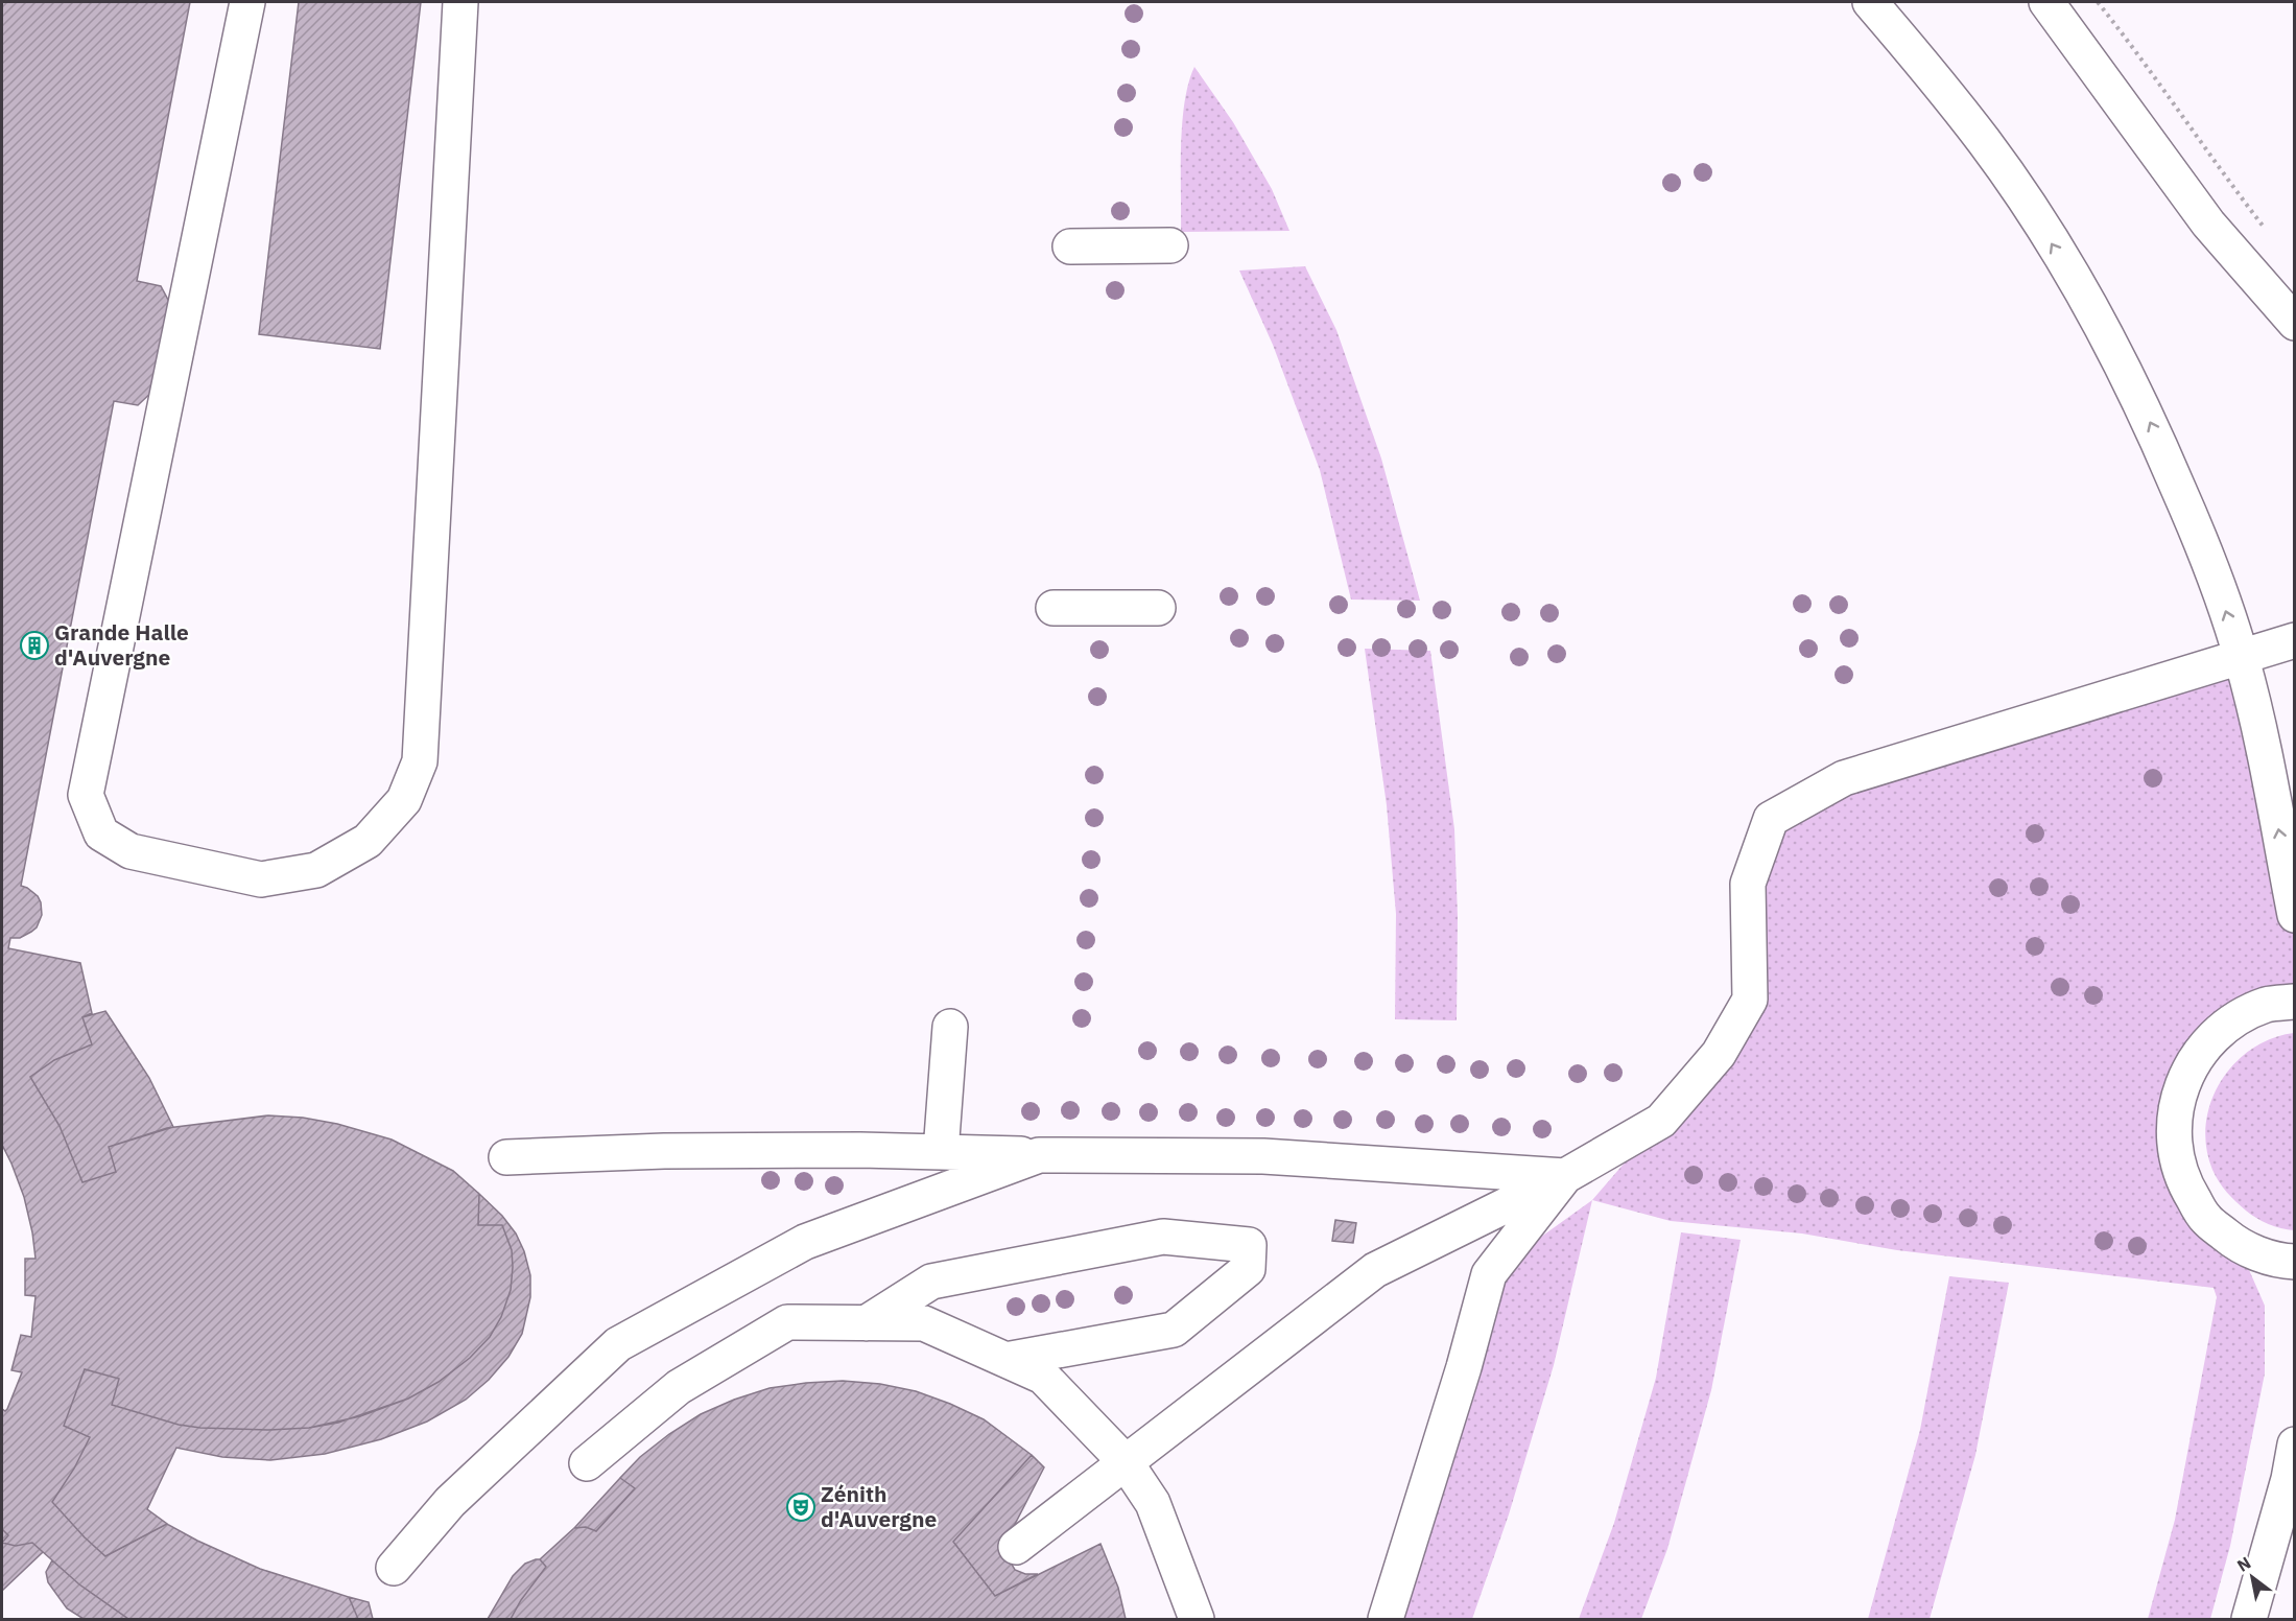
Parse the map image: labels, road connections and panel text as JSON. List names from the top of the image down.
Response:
{
  "places": {
    "building": ["Grande Halle d'Auvergne"],
    "theatre": ["Zénith d'Auvergne"]
  },
  "north": "top left"
}
